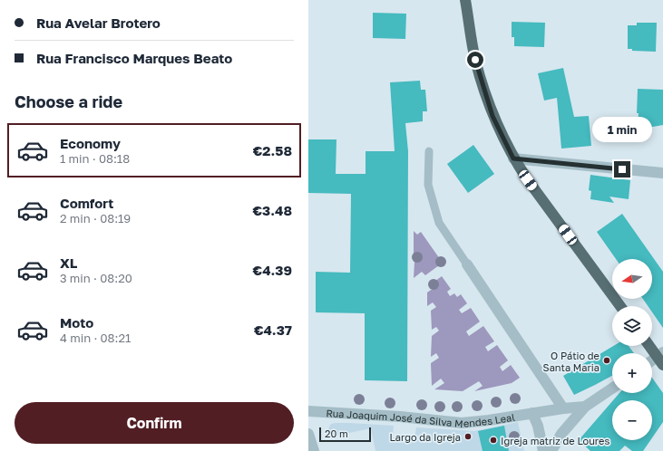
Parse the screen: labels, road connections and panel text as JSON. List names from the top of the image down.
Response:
{
  "streets": {
    "street": ["Rua Joaquim José da Silva Mendes Leal"]
  },
  "places": ["O Pátio de Santa Maria", "Largo da Igreja", "Igreja matriz de Loures"],
  "scale_bar": "20 m",
  "north": "left",
  "page": {
    "banner": ["Rua Avelar Brotero", "Rua Francisco Marques Beato"],
    "heading": "Choose a ride",
    "bubble": "1 min",
    "list": [
      {
        "name": "Economy",
        "note": "1 min · 08:18",
        "value": "€2.58"
      },
      {
        "name": "Comfort",
        "note": "2 min · 08:19",
        "value": "€3.48"
      },
      {
        "name": "XL",
        "note": "3 min · 08:20",
        "value": "€4.39"
      },
      {
        "name": "Moto",
        "note": "4 min · 08:21",
        "value": "€4.37"
      }
    ],
    "map_buttons": ["+", "−"],
    "buttons": "Confirm",
    "scale": "20 m"
  }
}
